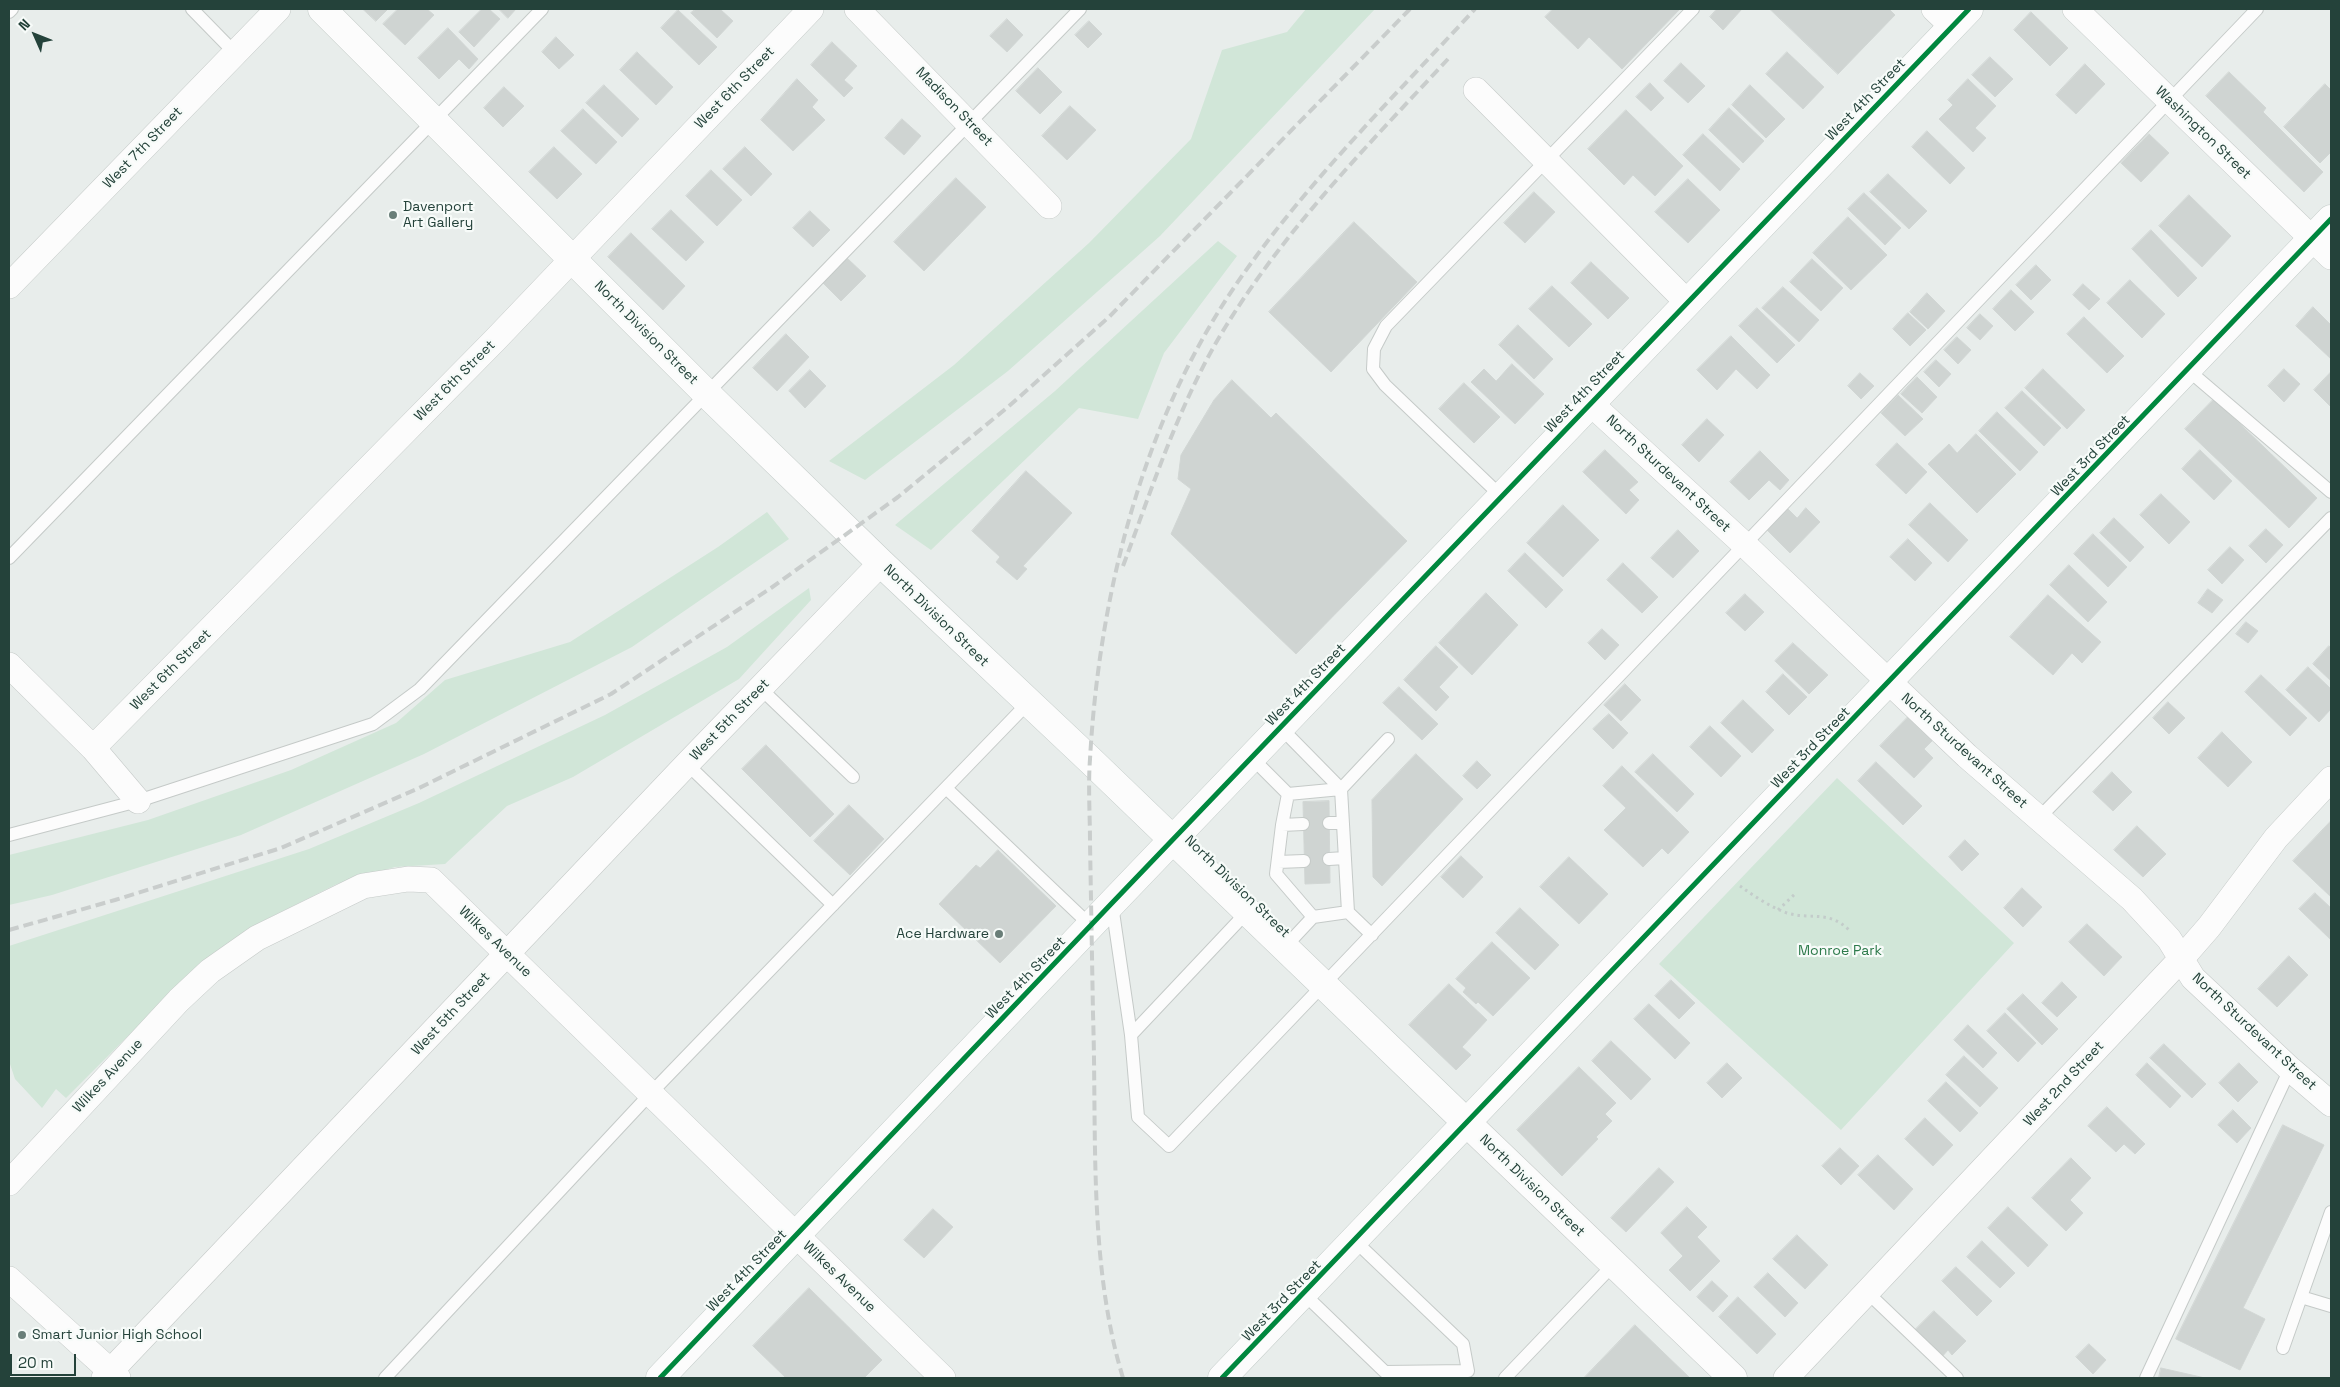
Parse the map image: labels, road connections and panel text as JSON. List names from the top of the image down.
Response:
{
  "streets": {
    "main road": ["West 4th Street", "North Division Street", "West 3rd Street"],
    "street": [
      "West 6th Street",
      "Madison Street",
      "Washington Street",
      "West 7th Street",
      "North Sturdevant Street",
      "West 5th Street",
      "Wilkes Avenue",
      "West 2nd Street"
    ]
  },
  "crossings": [
    ["West 6th Street", "North Division Street"],
    ["West 4th Street", "North Division Street"],
    ["West 4th Street", "North Sturdevant Street"],
    ["West 4th Street", "Wilkes Avenue"],
    ["Washington Street", "West 3rd Street"],
    ["North Division Street", "West 3rd Street"],
    ["North Division Street", "West 5th Street"],
    ["West 3rd Street", "North Sturdevant Street"],
    ["North Sturdevant Street", "West 2nd Street"],
    ["West 5th Street", "Wilkes Avenue"]
  ],
  "parks": ["Monroe Park"],
  "places": ["Davenport Art Gallery", "Ace Hardware", "Smart Junior High School"],
  "scale_bar": "20 m",
  "north": "top left"
}
